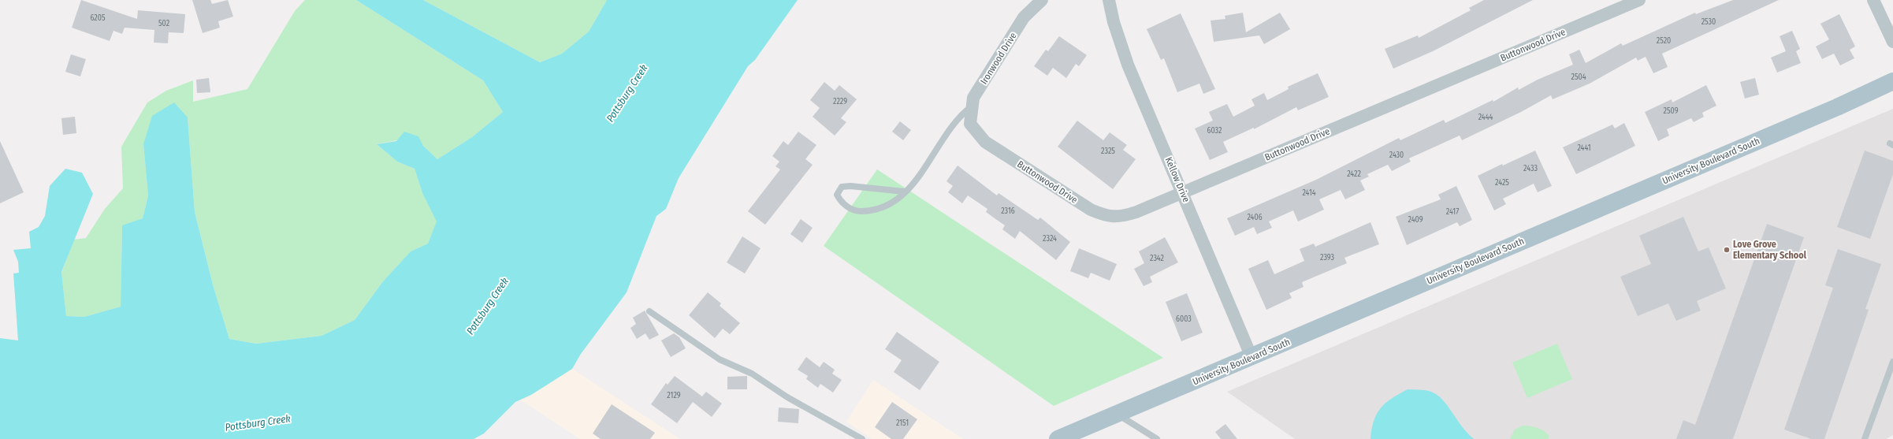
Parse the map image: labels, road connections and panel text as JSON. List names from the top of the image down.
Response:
{
  "streets": {
    "main road": ["University Boulevard South"],
    "street": ["Buttonwood Drive", "Ironwood Drive", "Kellow Drive"]
  },
  "crossings": [
    ["Buttonwood Drive", "Ironwood Drive"],
    ["Buttonwood Drive", "Kellow Drive"],
    ["University Boulevard South", "Kellow Drive"]
  ],
  "water": ["Pottsburg Creek"],
  "places": ["Love Grove Elementary School"],
  "house_numbers": [
    "6205",
    "2530",
    "502",
    "2520",
    "2504",
    "2229",
    "2509",
    "2444",
    "6032",
    "2441",
    "2325",
    "2430",
    "2433",
    "2422",
    "2425",
    "2414",
    "2316",
    "2417",
    "2406",
    "2409",
    "2324",
    "2393",
    "2342",
    "6003",
    "2129",
    "2151"
  ]
}
